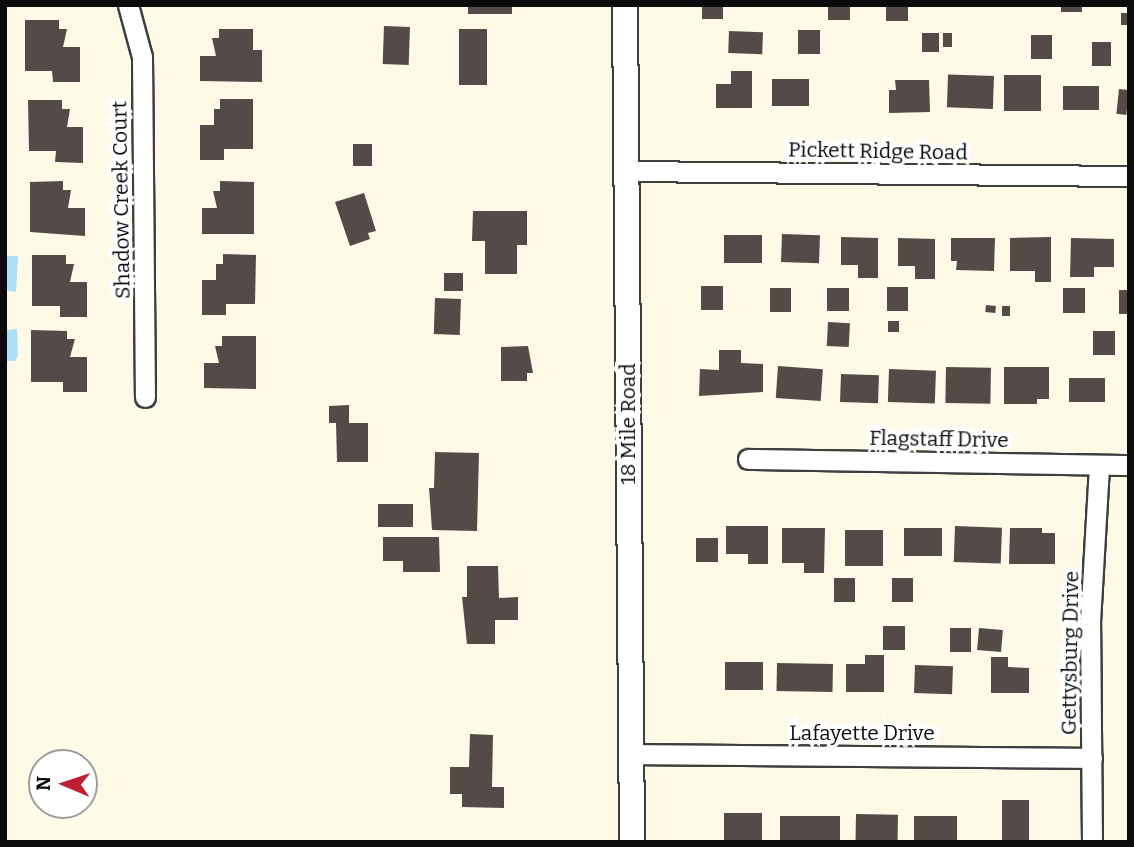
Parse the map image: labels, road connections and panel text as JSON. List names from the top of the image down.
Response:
{
  "streets": {
    "street": [
      "Pickett Ridge Road",
      "Shadow Creek Court",
      "18 Mile Road",
      "Flagstaff Drive",
      "Gettysburg Drive",
      "Lafayette Drive"
    ]
  },
  "crossings": [
    ["Pickett Ridge Road", "18 Mile Road"],
    ["18 Mile Road", "Lafayette Drive"],
    ["Flagstaff Drive", "Gettysburg Drive"],
    ["Gettysburg Drive", "Lafayette Drive"]
  ],
  "north": "left"
}
